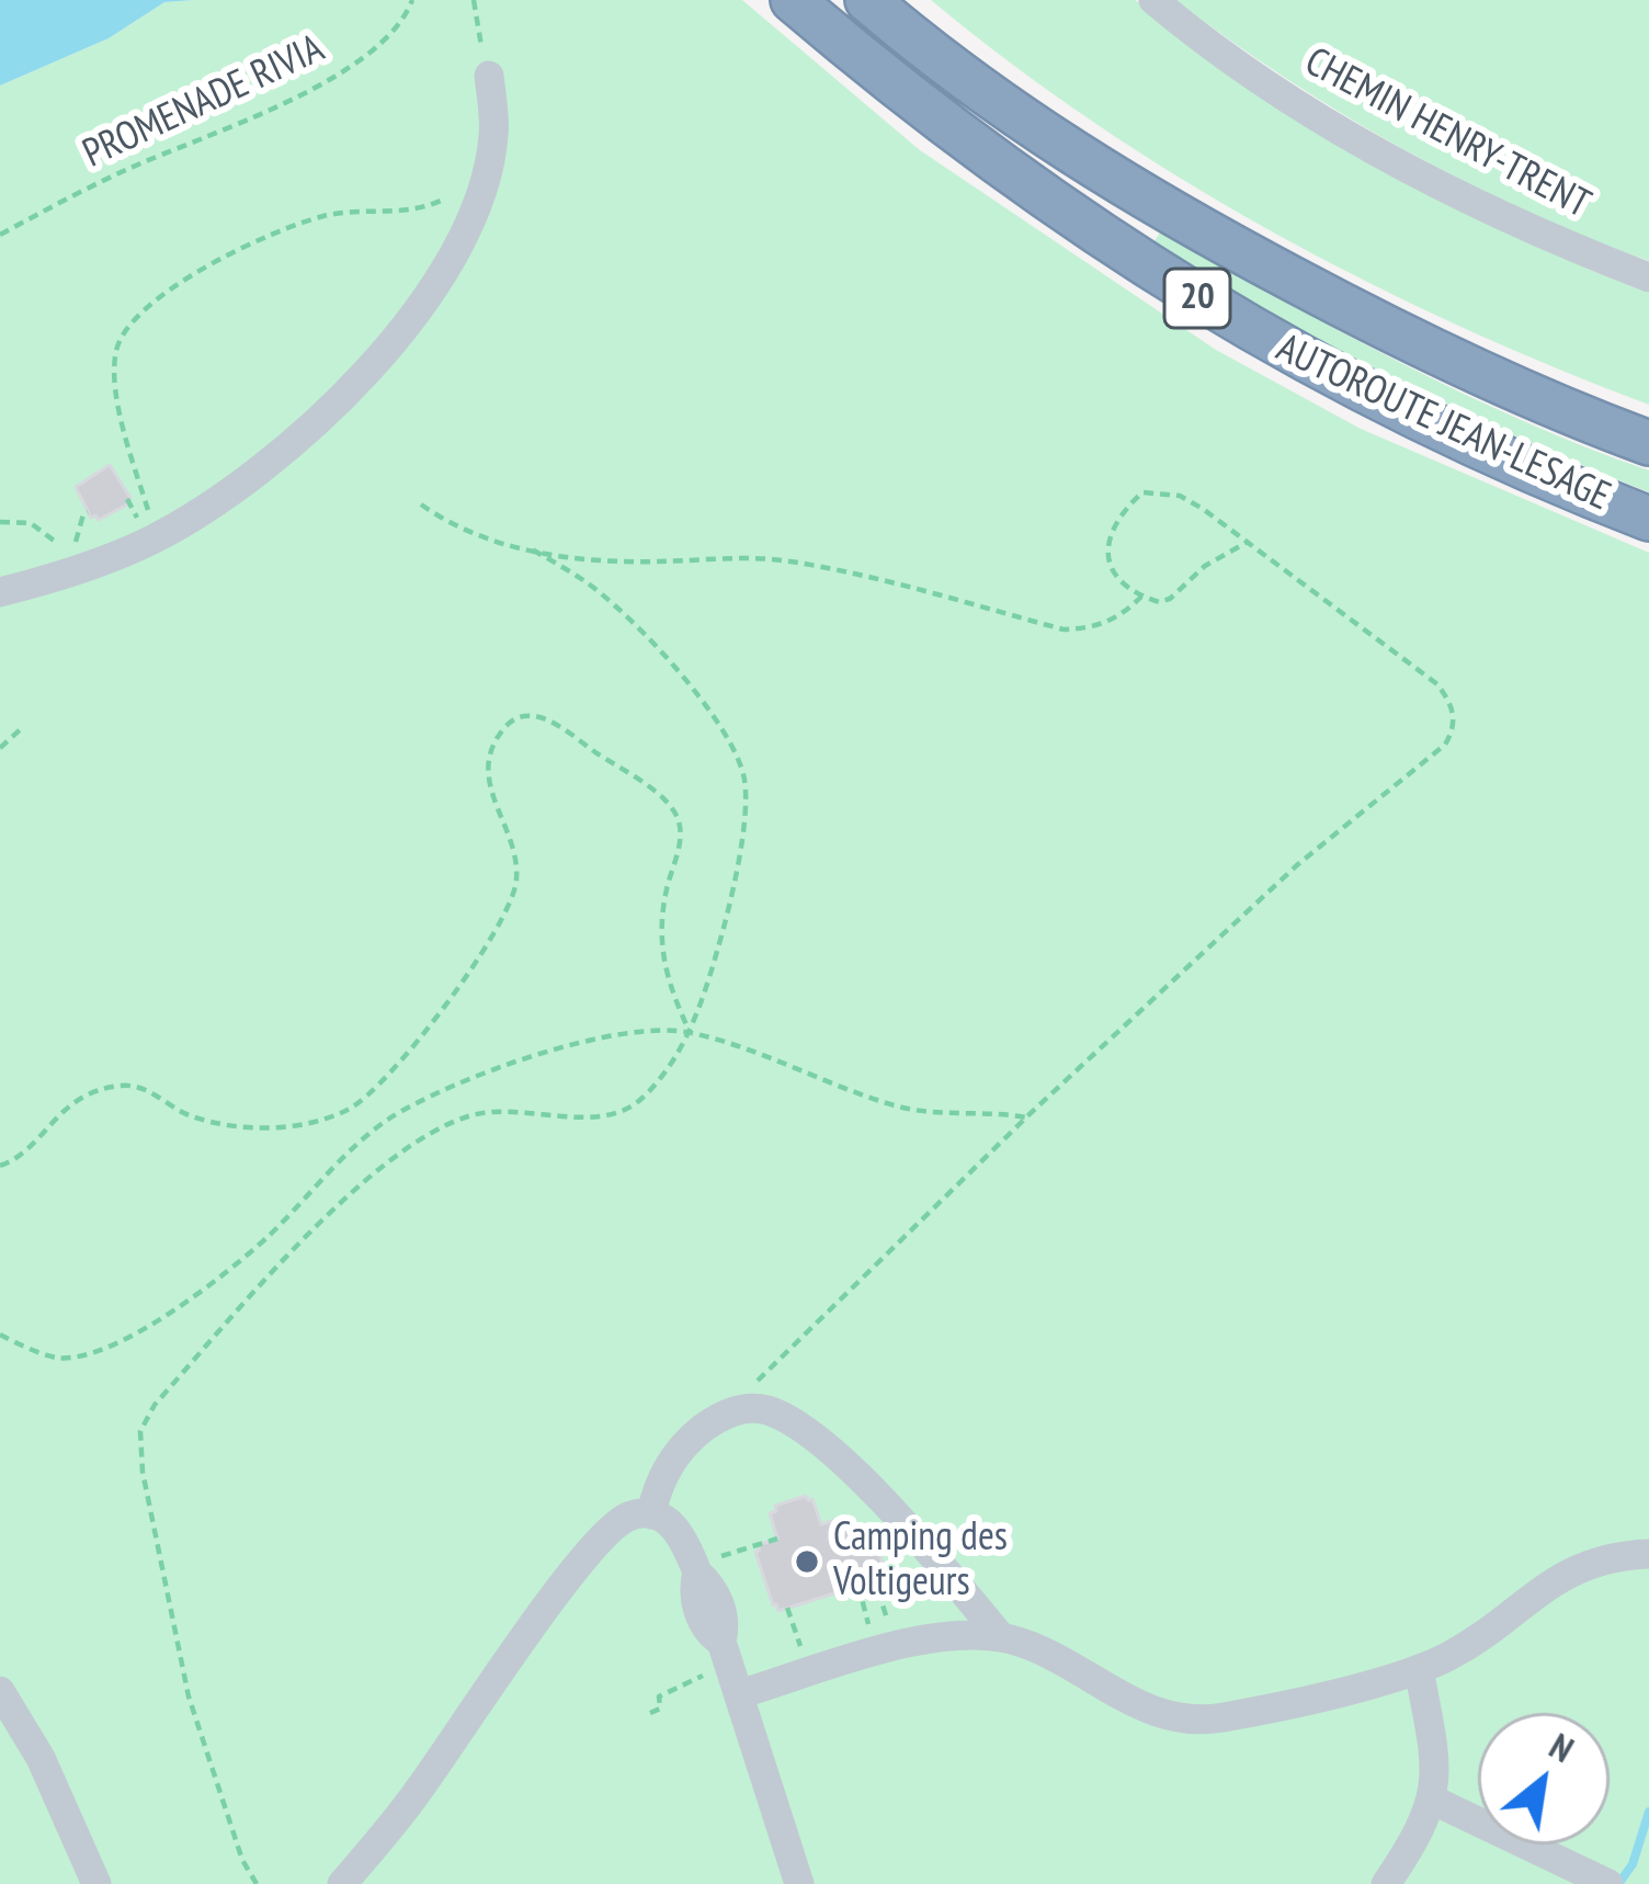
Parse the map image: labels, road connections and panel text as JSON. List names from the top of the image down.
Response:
{
  "streets": {
    "highway": ["20", "AUTOROUTE JEAN-LESAGE"],
    "lane": ["CHEMIN HENRY-TRENT"],
    "path": ["PROMENADE RIVIA"]
  },
  "places": ["Camping des Voltigeurs"],
  "north": "top right"
}
